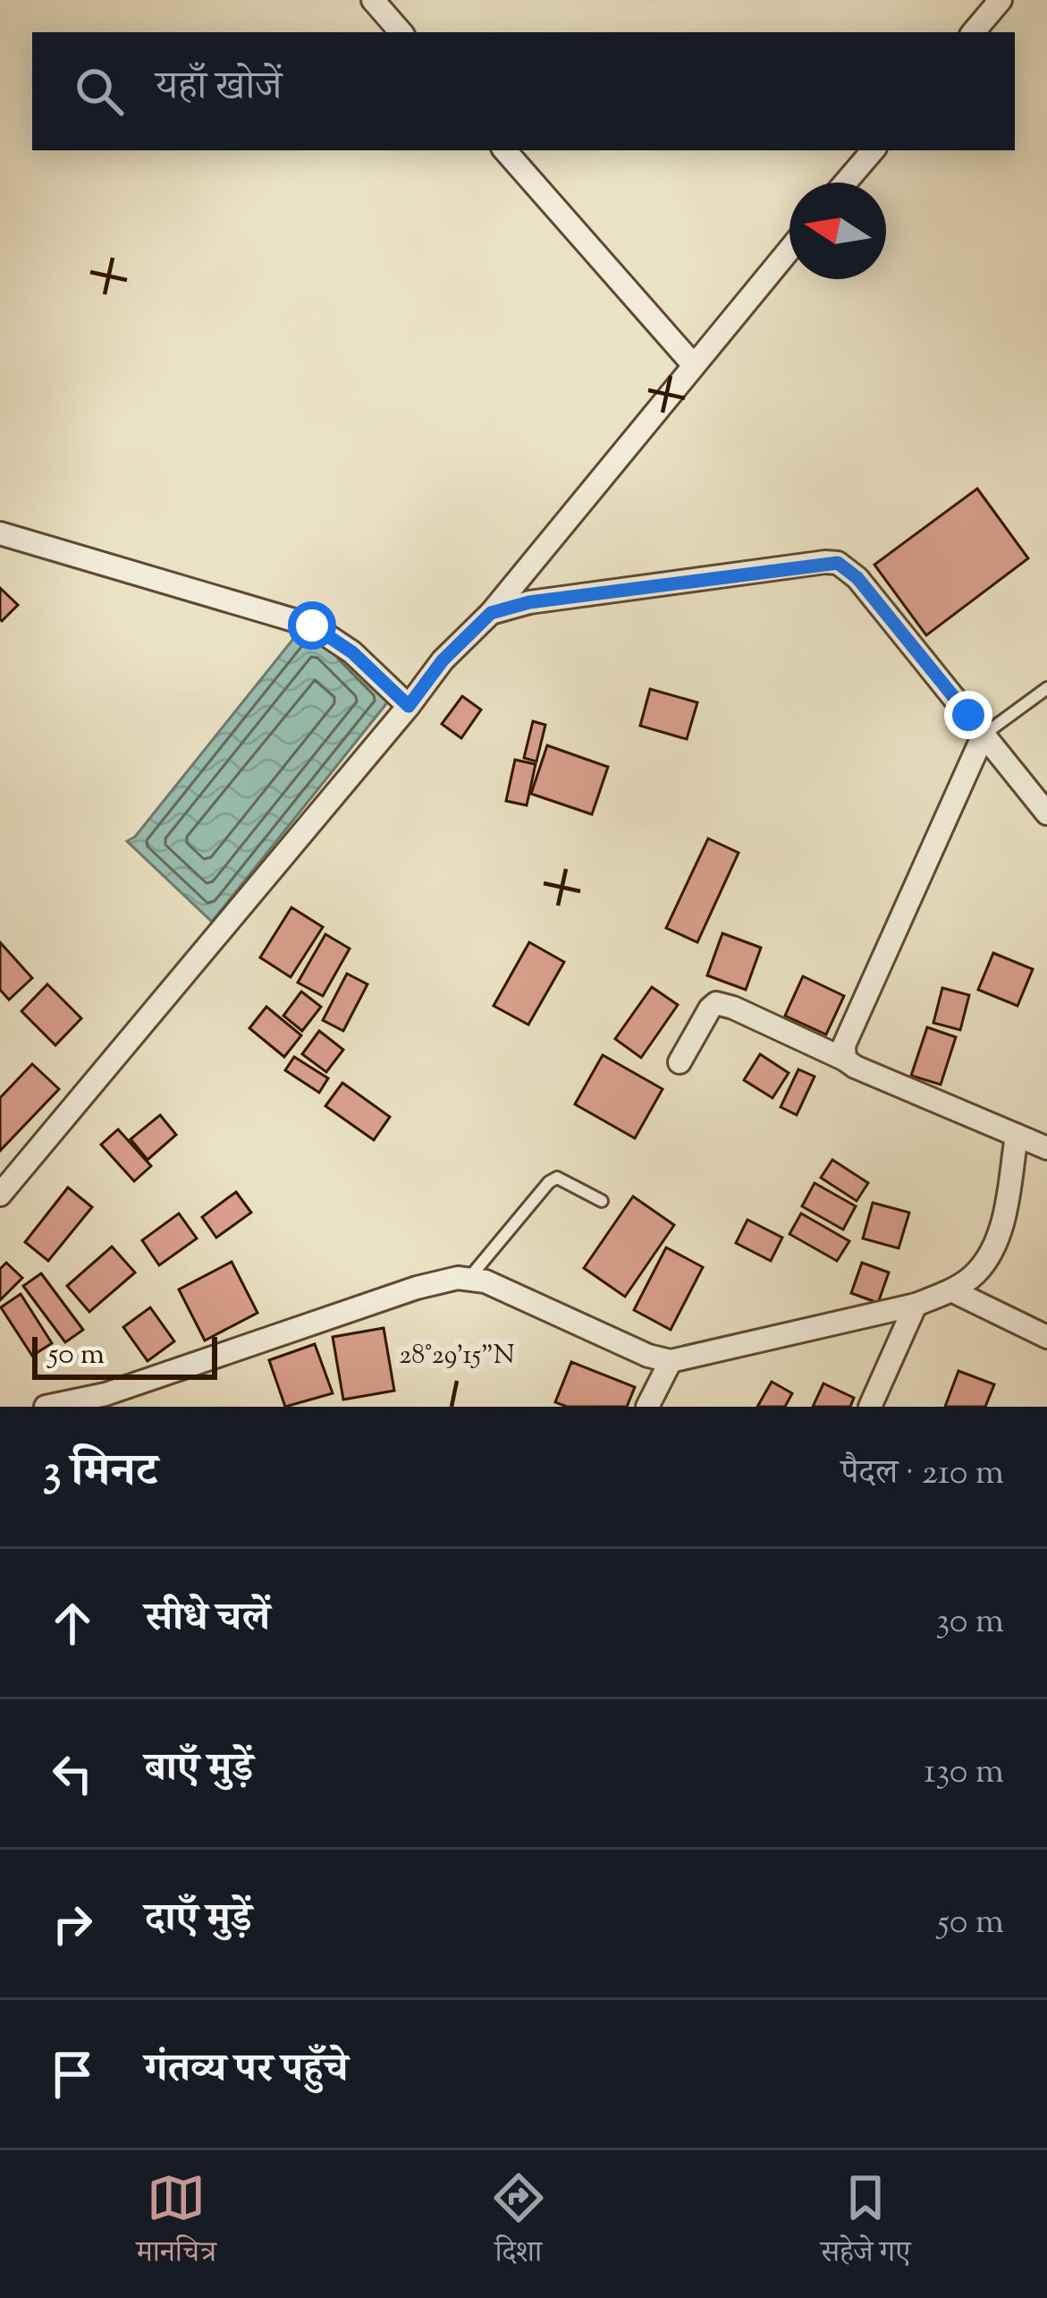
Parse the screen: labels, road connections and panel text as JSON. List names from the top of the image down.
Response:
{
  "scale_bar": "50 m",
  "north": "left",
  "page": {
    "search": "यहाँ खोजें",
    "scale": "50 m",
    "heading": ["3 मिनट", "पैदल · 210 m"],
    "list": [
      ["सीधे चलें", "30 m"],
      ["बाएँ मुड़ें", "130 m"],
      ["दाएँ मुड़ें", "50 m"],
      "गंतव्य पर पहुँचे"
    ],
    "nav": ["मानचित्र", "दिशा", "सहेजे गए"]
  },
  "coordinates": ["28°29'15\"N"]
}
